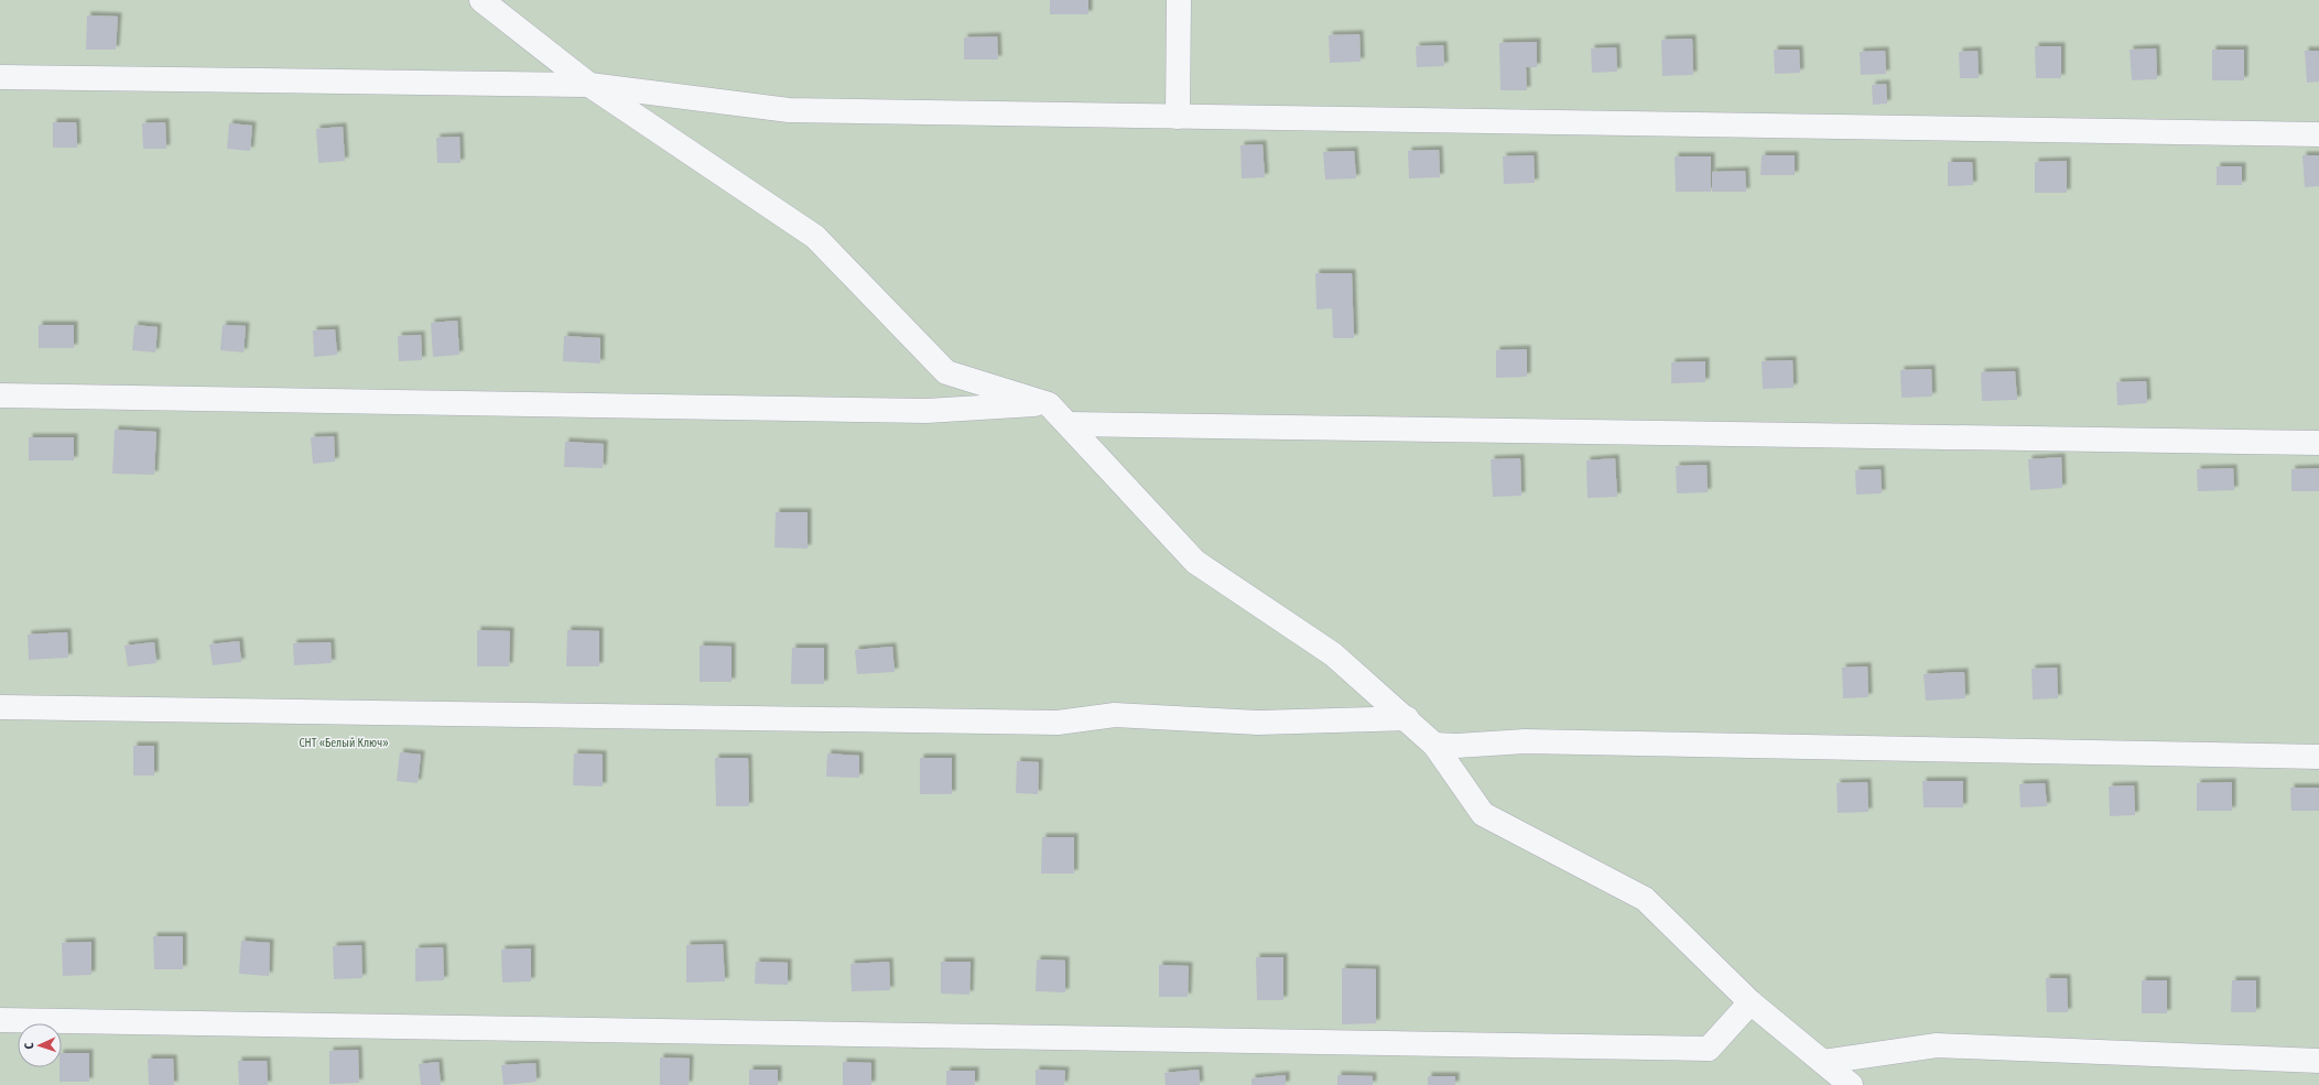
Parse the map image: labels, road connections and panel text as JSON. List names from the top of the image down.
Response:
{
  "parks": ["СНТ «Белый Ключ»"],
  "north": "left"
}
